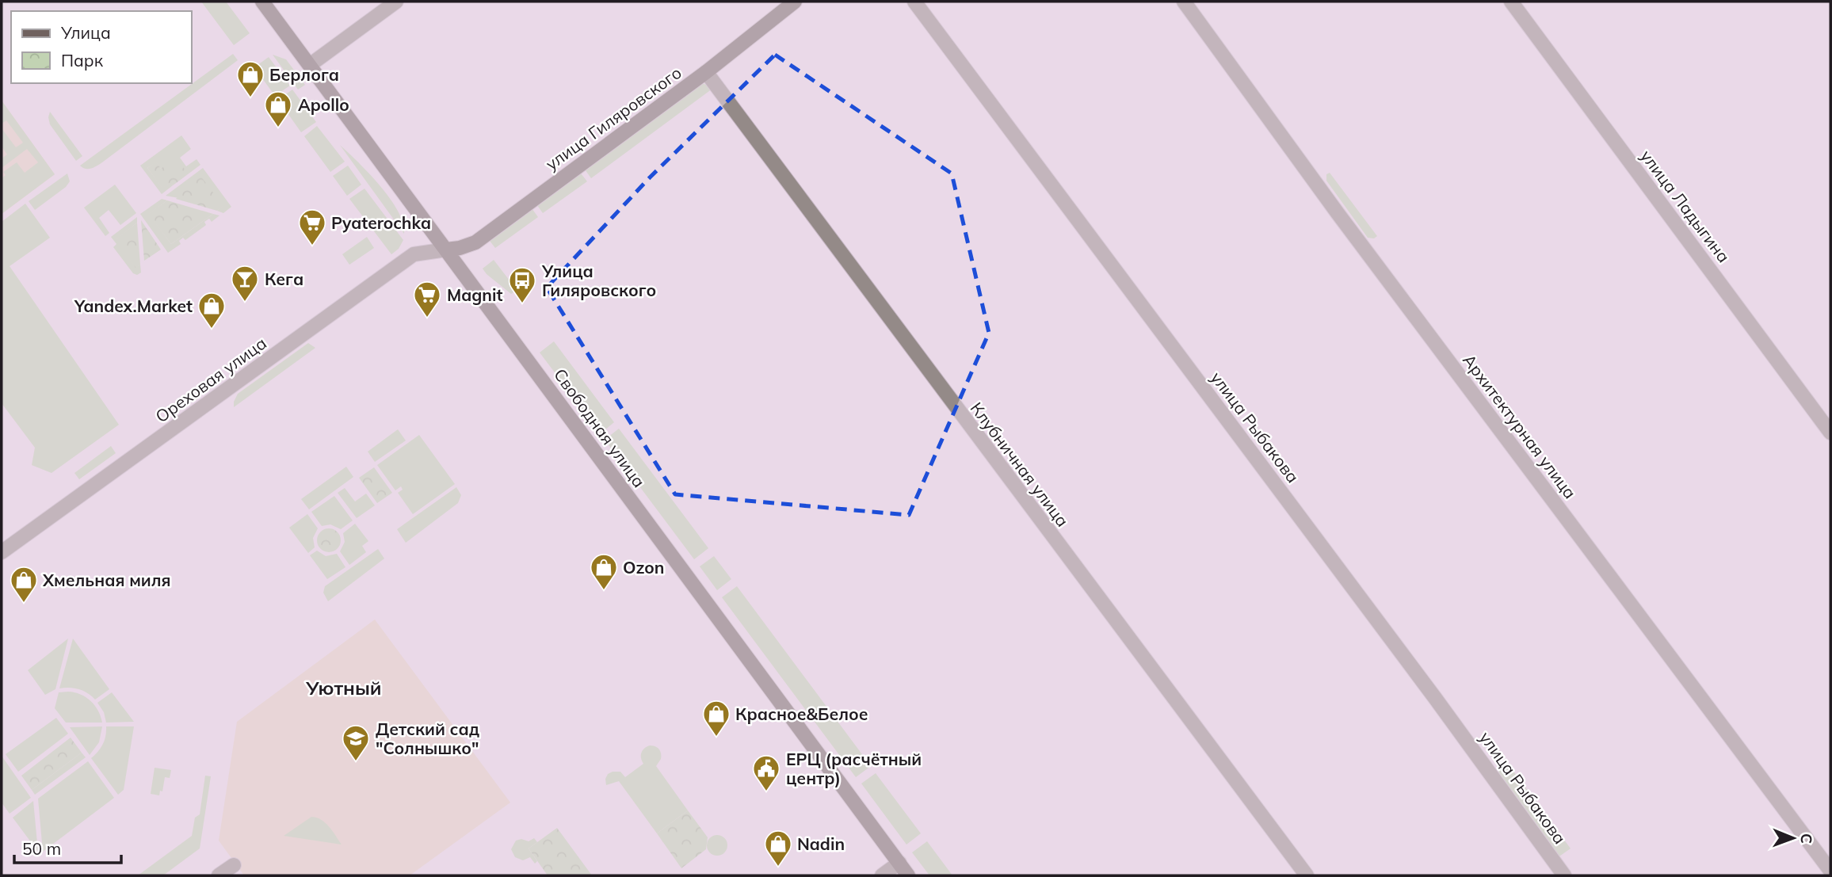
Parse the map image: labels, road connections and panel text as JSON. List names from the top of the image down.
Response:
{
  "streets": {
    "main road": ["улица Гиляровского", "Свободная улица"],
    "street": [
      "улица Ладыгина",
      "Ореховая улица",
      "Архитектурная улица",
      "улица Рыбакова",
      "Клубничная улица"
    ]
  },
  "crossings": [
    ["улица Гиляровского", "Ореховая улица"],
    ["улица Гиляровского", "Свободная улица"],
    ["улица Гиляровского", "Клубничная улица"],
    ["Ореховая улица", "Свободная улица"]
  ],
  "districts": ["Уютный"],
  "places": {
    "shop": [
      "Берлога",
      "Apollo",
      "Yandex.Market",
      "Ozon",
      "Хмельная миля",
      "Красное&Белое",
      "Nadin"
    ],
    "supermarket": ["Pyaterochka", "Magnit"],
    "bar": ["Кега"],
    "bus stop": ["Улица Гиляровского"],
    "school or university": ["Детский сад \"Солнышко\""],
    "public building": ["ЕРЦ (расчётный центр)"]
  },
  "legend": ["Улица", "Парк"],
  "scale_bar": "50 m",
  "north": "right"
}
